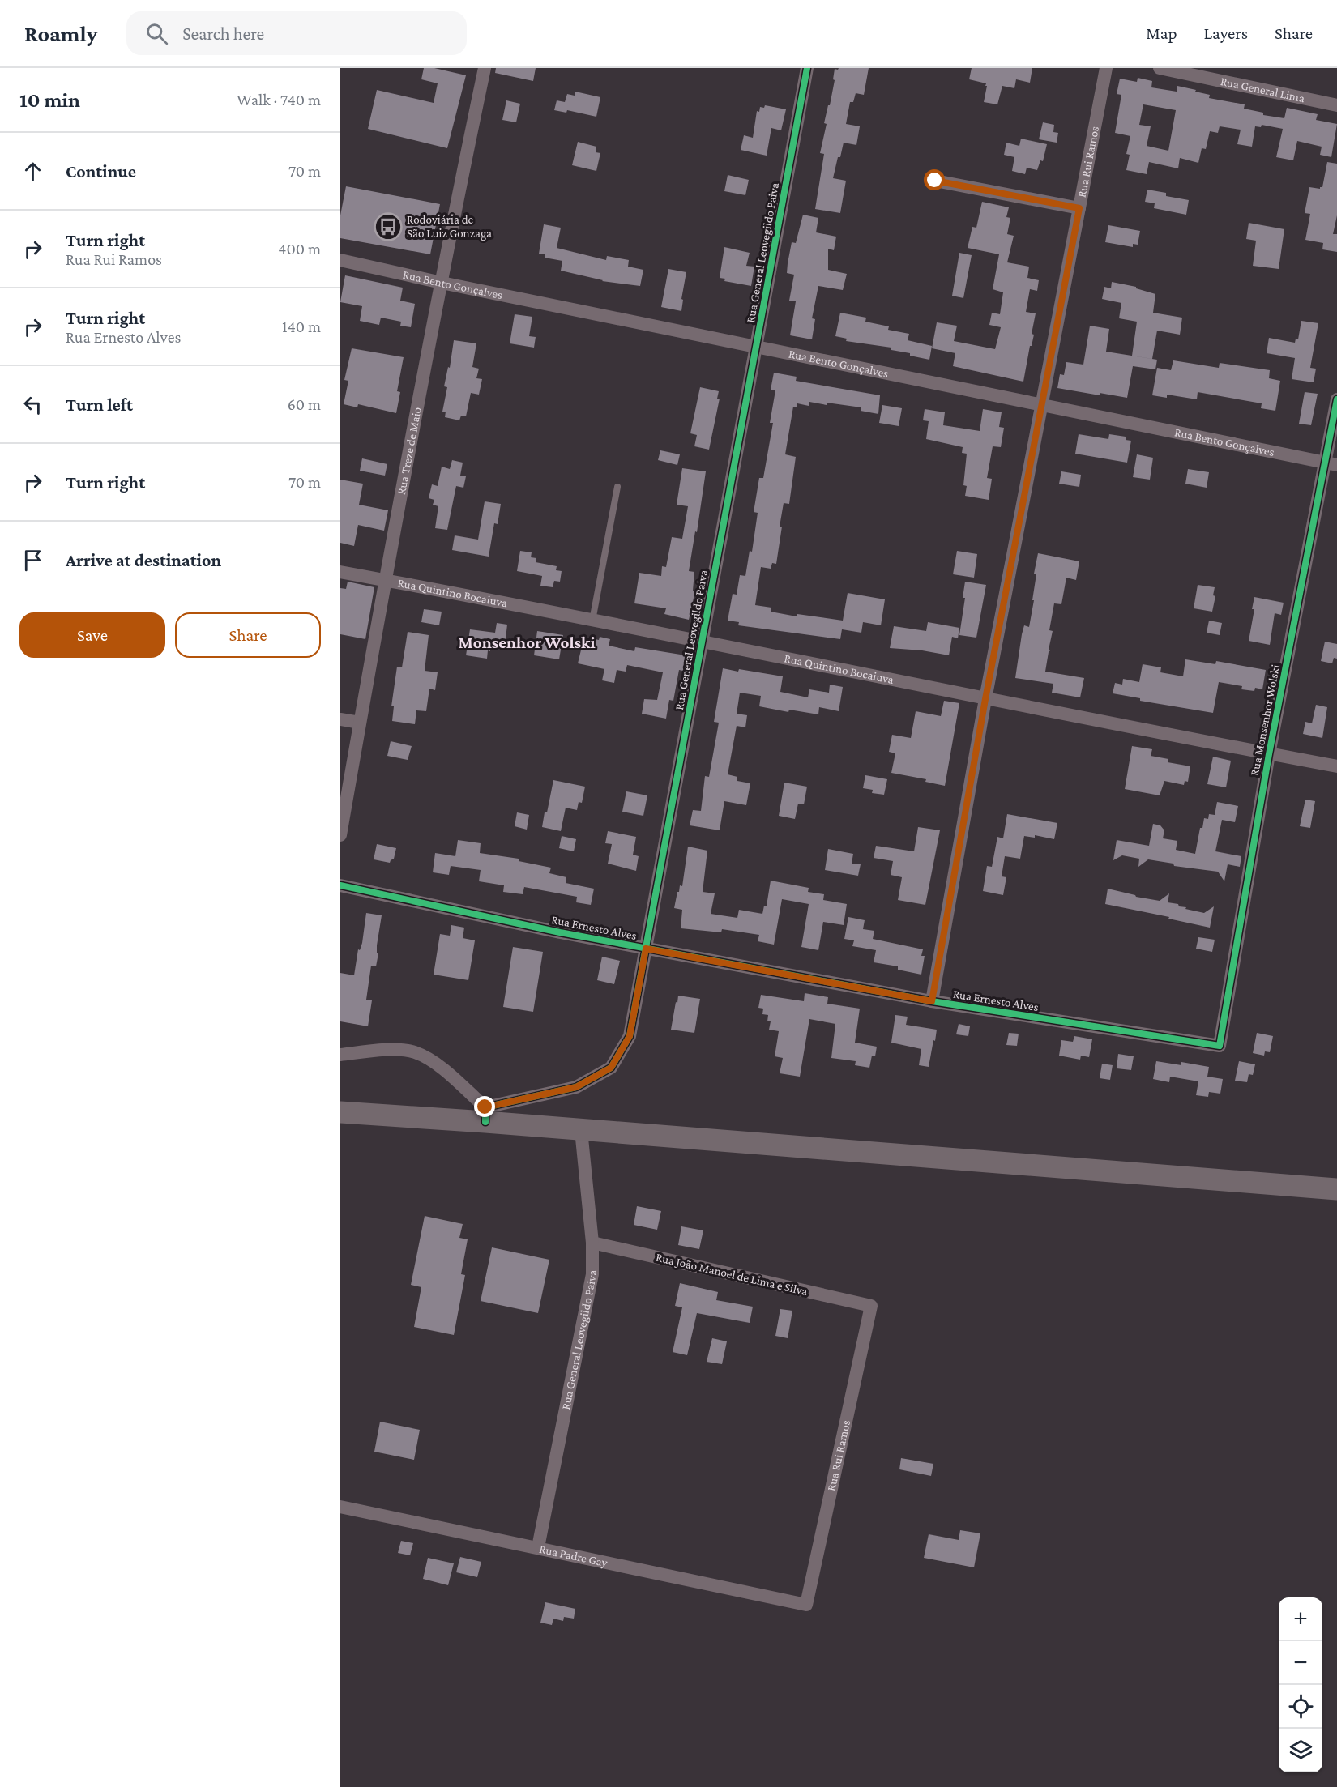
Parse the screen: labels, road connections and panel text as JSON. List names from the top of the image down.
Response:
{
  "streets": {
    "street": [
      "Rua General Lima",
      "Rua Rui Ramos",
      "Rua General Leovegildo Paiva",
      "Rua Bento Gonçalves",
      "Rua Treze de Maio",
      "Rua Quintino Bocaiuva",
      "Rua Monsenhor Wolski",
      "Rua Ernesto Alves",
      "Rua João Manoel de Lima e Silva",
      "Rua Padre Gay"
    ]
  },
  "crossings": [
    ["Rua Rui Ramos", "Rua Bento Gonçalves"],
    ["Rua Rui Ramos", "Rua Quintino Bocaiuva"],
    ["Rua Rui Ramos", "Rua Ernesto Alves"],
    ["Rua Rui Ramos", "Rua João Manoel de Lima e Silva"],
    ["Rua Rui Ramos", "Rua Padre Gay"],
    ["Rua General Leovegildo Paiva", "Rua Bento Gonçalves"],
    ["Rua General Leovegildo Paiva", "Rua Quintino Bocaiuva"],
    ["Rua General Leovegildo Paiva", "Rua Ernesto Alves"],
    ["Rua General Leovegildo Paiva", "Rua João Manoel de Lima e Silva"],
    ["Rua General Leovegildo Paiva", "Rua Padre Gay"],
    ["Rua Bento Gonçalves", "Rua Treze de Maio"],
    ["Rua Bento Gonçalves", "Rua Monsenhor Wolski"],
    ["Rua Treze de Maio", "Rua Quintino Bocaiuva"],
    ["Rua Quintino Bocaiuva", "Rua Monsenhor Wolski"],
    ["Rua Monsenhor Wolski", "Rua Ernesto Alves"]
  ],
  "districts": ["Monsenhor Wolski"],
  "places": {
    "bus stop": ["Rodoviária de São Luiz Gonzaga"]
  },
  "page": {
    "header": "Roamly",
    "search": "Search here",
    "nav": ["Map", "Layers", "Share"],
    "heading": ["10 min", "Walk · 740 m"],
    "list": [
      ["Continue", "70 m"],
      ["Turn right", "Rua Rui Ramos", "400 m"],
      ["Turn right", "Rua Ernesto Alves", "140 m"],
      ["Turn left", "60 m"],
      ["Turn right", "70 m"],
      "Arrive at destination"
    ],
    "buttons": ["Save", "Share"],
    "map_buttons": ["+", "−"]
  }
}
